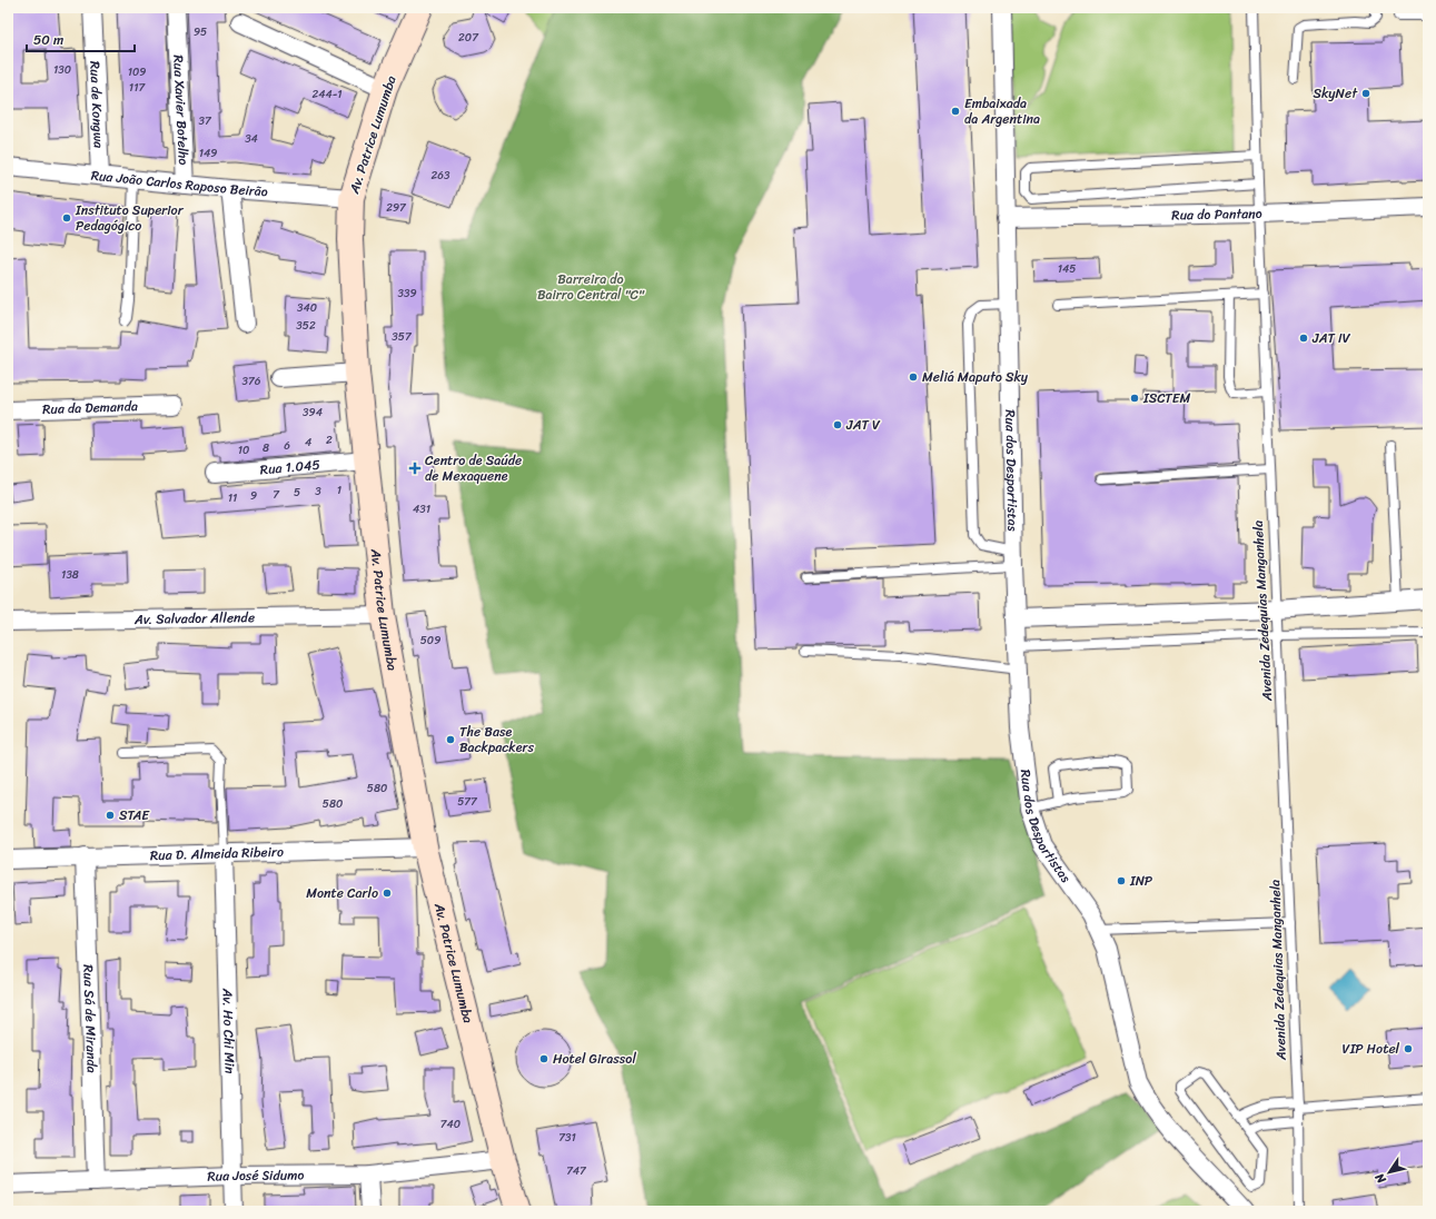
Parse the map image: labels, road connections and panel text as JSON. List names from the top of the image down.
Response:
{
  "streets": {
    "main road": ["Av. Patrice Lumumba"],
    "street": [
      "Rua de Kongwa",
      "Rua Xavier Botelho",
      "Rua João Carlos Raposo Beirão",
      "Rua do Pantano",
      "Rua da Demanda",
      "Rua 1.045",
      "Rua dos Desportistas",
      "Av. Salvador Allende",
      "Rua D. Almeida Ribeiro",
      "Rua Sá de Miranda",
      "Av. Ho Chi Min",
      "Rua José Sidumo"
    ],
    "lane": ["Avenida Zedequias Manganhela"]
  },
  "crossings": [
    ["Rua de Kongwa", "Rua João Carlos Raposo Beirão"],
    ["Rua Xavier Botelho", "Rua João Carlos Raposo Beirão"],
    ["Av. Patrice Lumumba", "Rua João Carlos Raposo Beirão"],
    ["Av. Patrice Lumumba", "Rua 1.045"],
    ["Av. Patrice Lumumba", "Av. Salvador Allende"],
    ["Av. Patrice Lumumba", "Rua D. Almeida Ribeiro"],
    ["Av. Patrice Lumumba", "Rua José Sidumo"],
    ["Rua do Pantano", "Rua dos Desportistas"],
    ["Rua do Pantano", "Avenida Zedequias Manganhela"],
    ["Rua D. Almeida Ribeiro", "Rua Sá de Miranda"],
    ["Rua D. Almeida Ribeiro", "Av. Ho Chi Min"],
    ["Rua Sá de Miranda", "Rua José Sidumo"],
    ["Av. Ho Chi Min", "Rua José Sidumo"]
  ],
  "parks": ["Barreira do Bairro Central \"C\""],
  "places": {
    "other": [
      "SkyNet",
      "Embaixada da Argentina",
      "Instituto Superior Pedagógico",
      "JAT IV",
      "Meliá Maputo Sky",
      "ISCTEM",
      "JAT V",
      "The Base Backpackers",
      "STAE",
      "INP",
      "Monte Carlo",
      "VIP Hotel",
      "Hotel Girassol"
    ],
    "health": ["Centro de Saúde de Mexaquene"]
  },
  "house_numbers": [
    "95",
    "207",
    "130",
    "109",
    "117",
    "244-1",
    "37",
    "34",
    "149",
    "263",
    "297",
    "145",
    "339",
    "340",
    "352",
    "357",
    "376",
    "394",
    "2",
    "4",
    "6",
    "8",
    "10",
    "1",
    "3",
    "5",
    "7",
    "9",
    "11",
    "431",
    "138",
    "509",
    "580",
    "577",
    "580",
    "740",
    "731",
    "747"
  ],
  "scale_bar": "50 m",
  "north": "bottom left"
}
